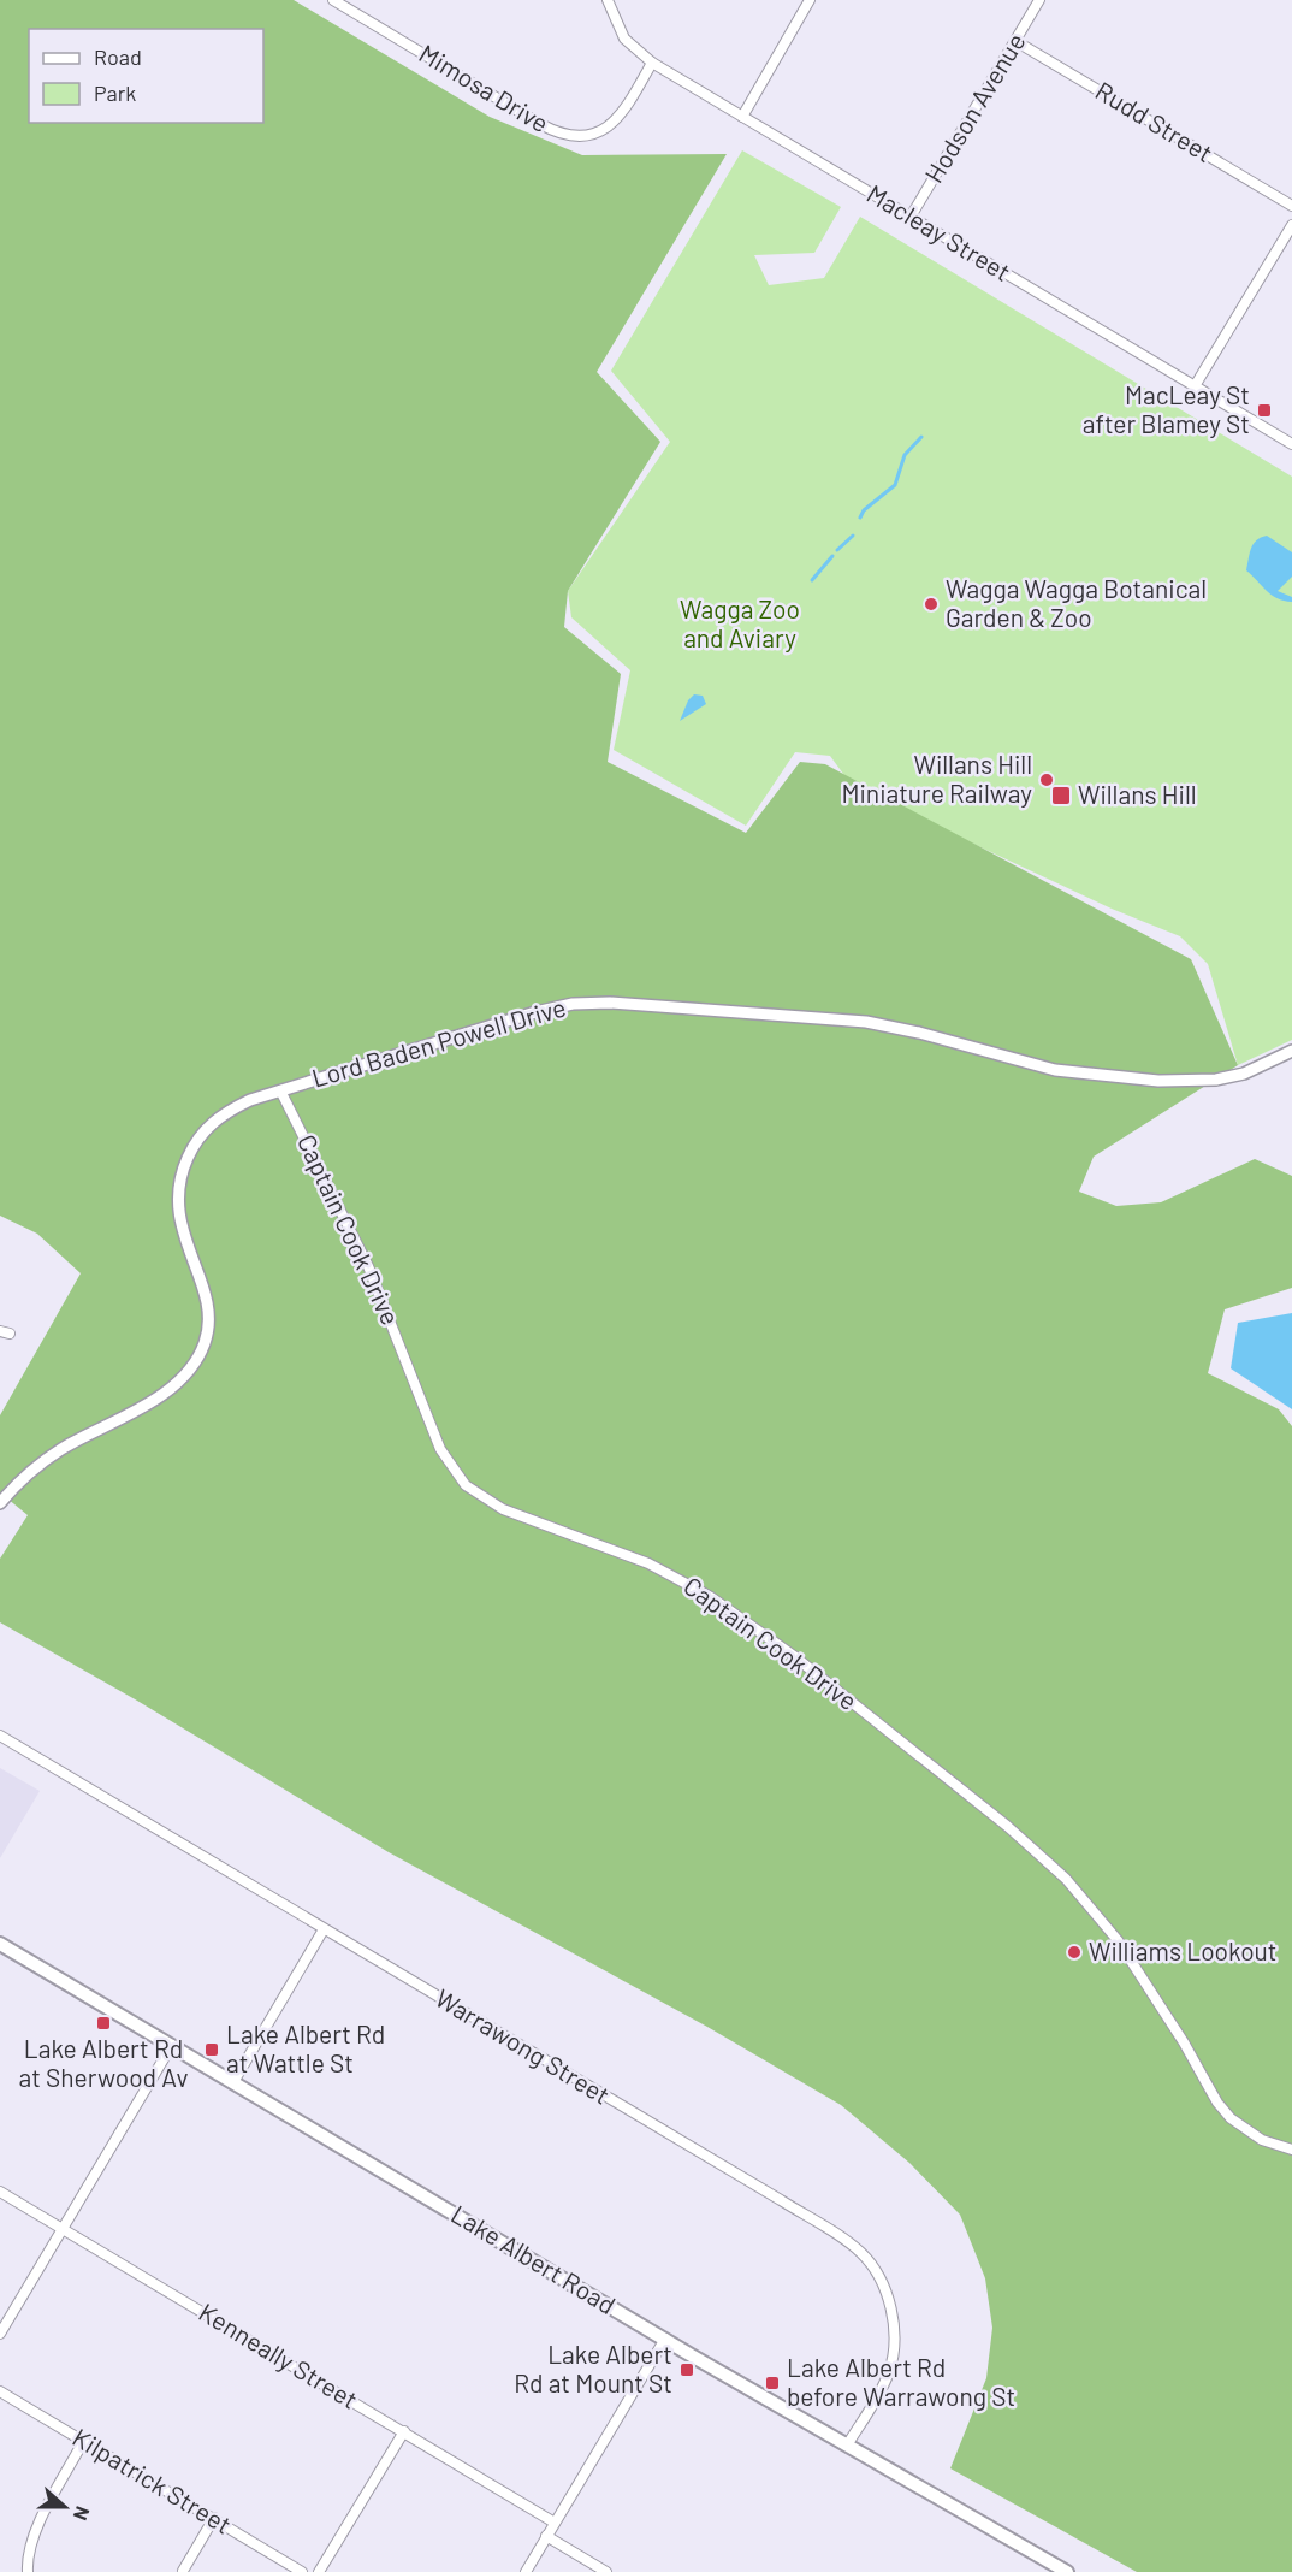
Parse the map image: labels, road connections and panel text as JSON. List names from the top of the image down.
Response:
{
  "streets": {
    "main road": ["Lake Albert Road"],
    "street": [
      "Mimosa Drive",
      "Hodson Avenue",
      "Rudd Street",
      "Macleay Street",
      "Lord Baden Powell Drive",
      "Captain Cook Drive",
      "Warrawong Street",
      "Kenneally Street",
      "Kilpatrick Street"
    ]
  },
  "crossings": [
    ["Mimosa Drive", "Macleay Street"],
    ["Hodson Avenue", "Rudd Street"],
    ["Hodson Avenue", "Macleay Street"],
    ["Lord Baden Powell Drive", "Captain Cook Drive"],
    ["Warrawong Street", "Lake Albert Road"]
  ],
  "parks": ["Wagga Zoo and Aviary"],
  "places": {
    "transit": [
      "MacLeay St after Blamey St",
      "Willans Hill",
      "Lake Albert Rd at Sherwood Av",
      "Lake Albert Rd at Wattle St",
      "Lake Albert Rd at Mount St",
      "Lake Albert Rd before Warrawong St"
    ],
    "other": ["Wagga Wagga Botanical Garden & Zoo", "Willans Hill Miniature Railway", "Williams Lookout"]
  },
  "legend": ["Road", "Park"],
  "north": "right"
}
